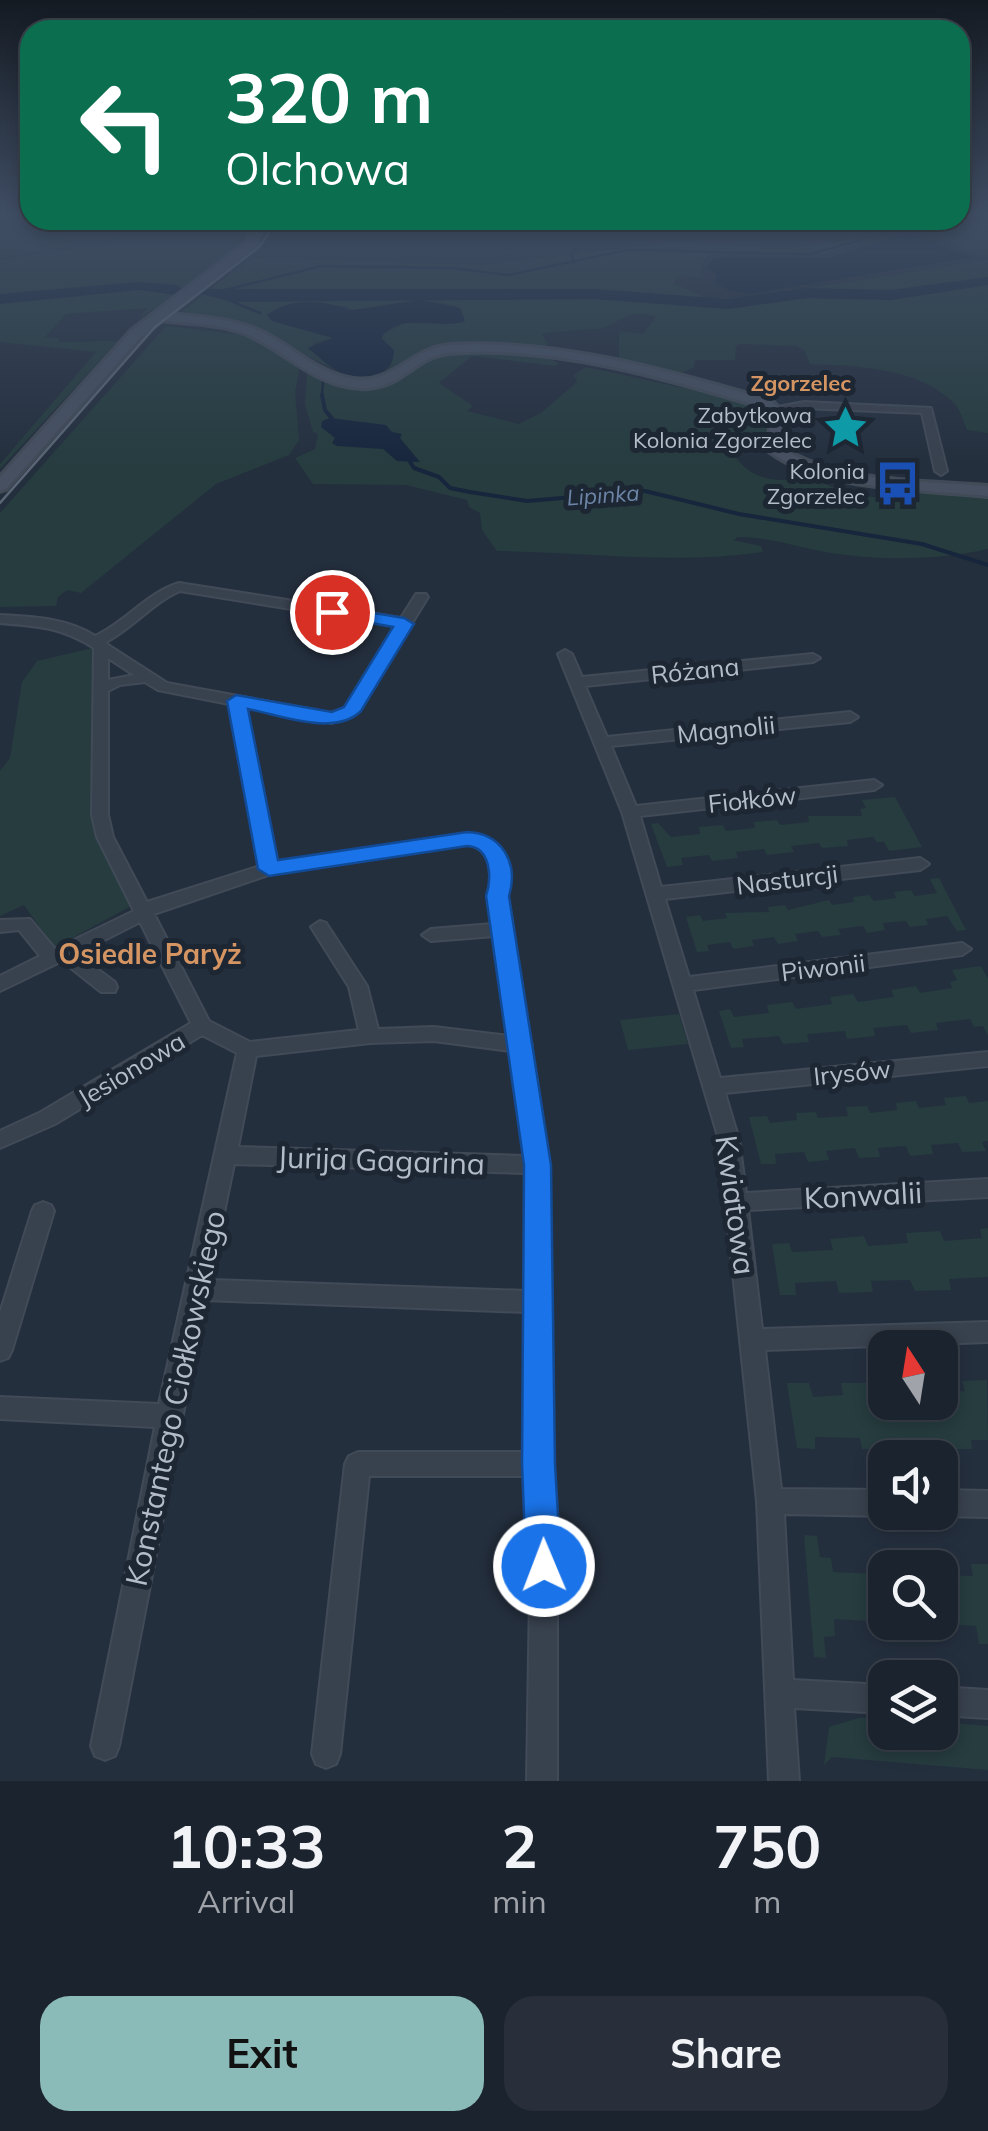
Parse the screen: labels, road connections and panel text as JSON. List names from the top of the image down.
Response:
{
  "streets": {
    "street": [
      "Różana",
      "Magnolii",
      "Fiołków",
      "Nasturcji",
      "Piwonii",
      "Jesionowa",
      "Irysów",
      "Jurija Gagarina",
      "Konwalii",
      "Kwiatowa",
      "Konstantego Ciołkowskiego"
    ]
  },
  "crossings": [
    ["Różana", "Kwiatowa"],
    ["Magnolii", "Kwiatowa"],
    ["Fiołków", "Kwiatowa"],
    ["Nasturcji", "Kwiatowa"],
    ["Piwonii", "Kwiatowa"],
    ["Irysów", "Kwiatowa"],
    ["Jurija Gagarina", "Konstantego Ciołkowskiego"],
    ["Konwalii", "Kwiatowa"]
  ],
  "districts": ["Zgorzelec", "Osiedle Paryż"],
  "water": ["Lipinka"],
  "places": {
    "place": ["Zabytkowa Kolonia Zgorzelec"],
    "bus stop": ["Kolonia Zgorzelec"]
  },
  "north": "top",
  "page": {
    "turn": ["320 m", "Olchowa"],
    "eta": [
      "10:33",
      "Arrival",
      "2",
      "min",
      "750",
      "m"
    ],
    "buttons": ["Exit", "Share"]
  }
}
